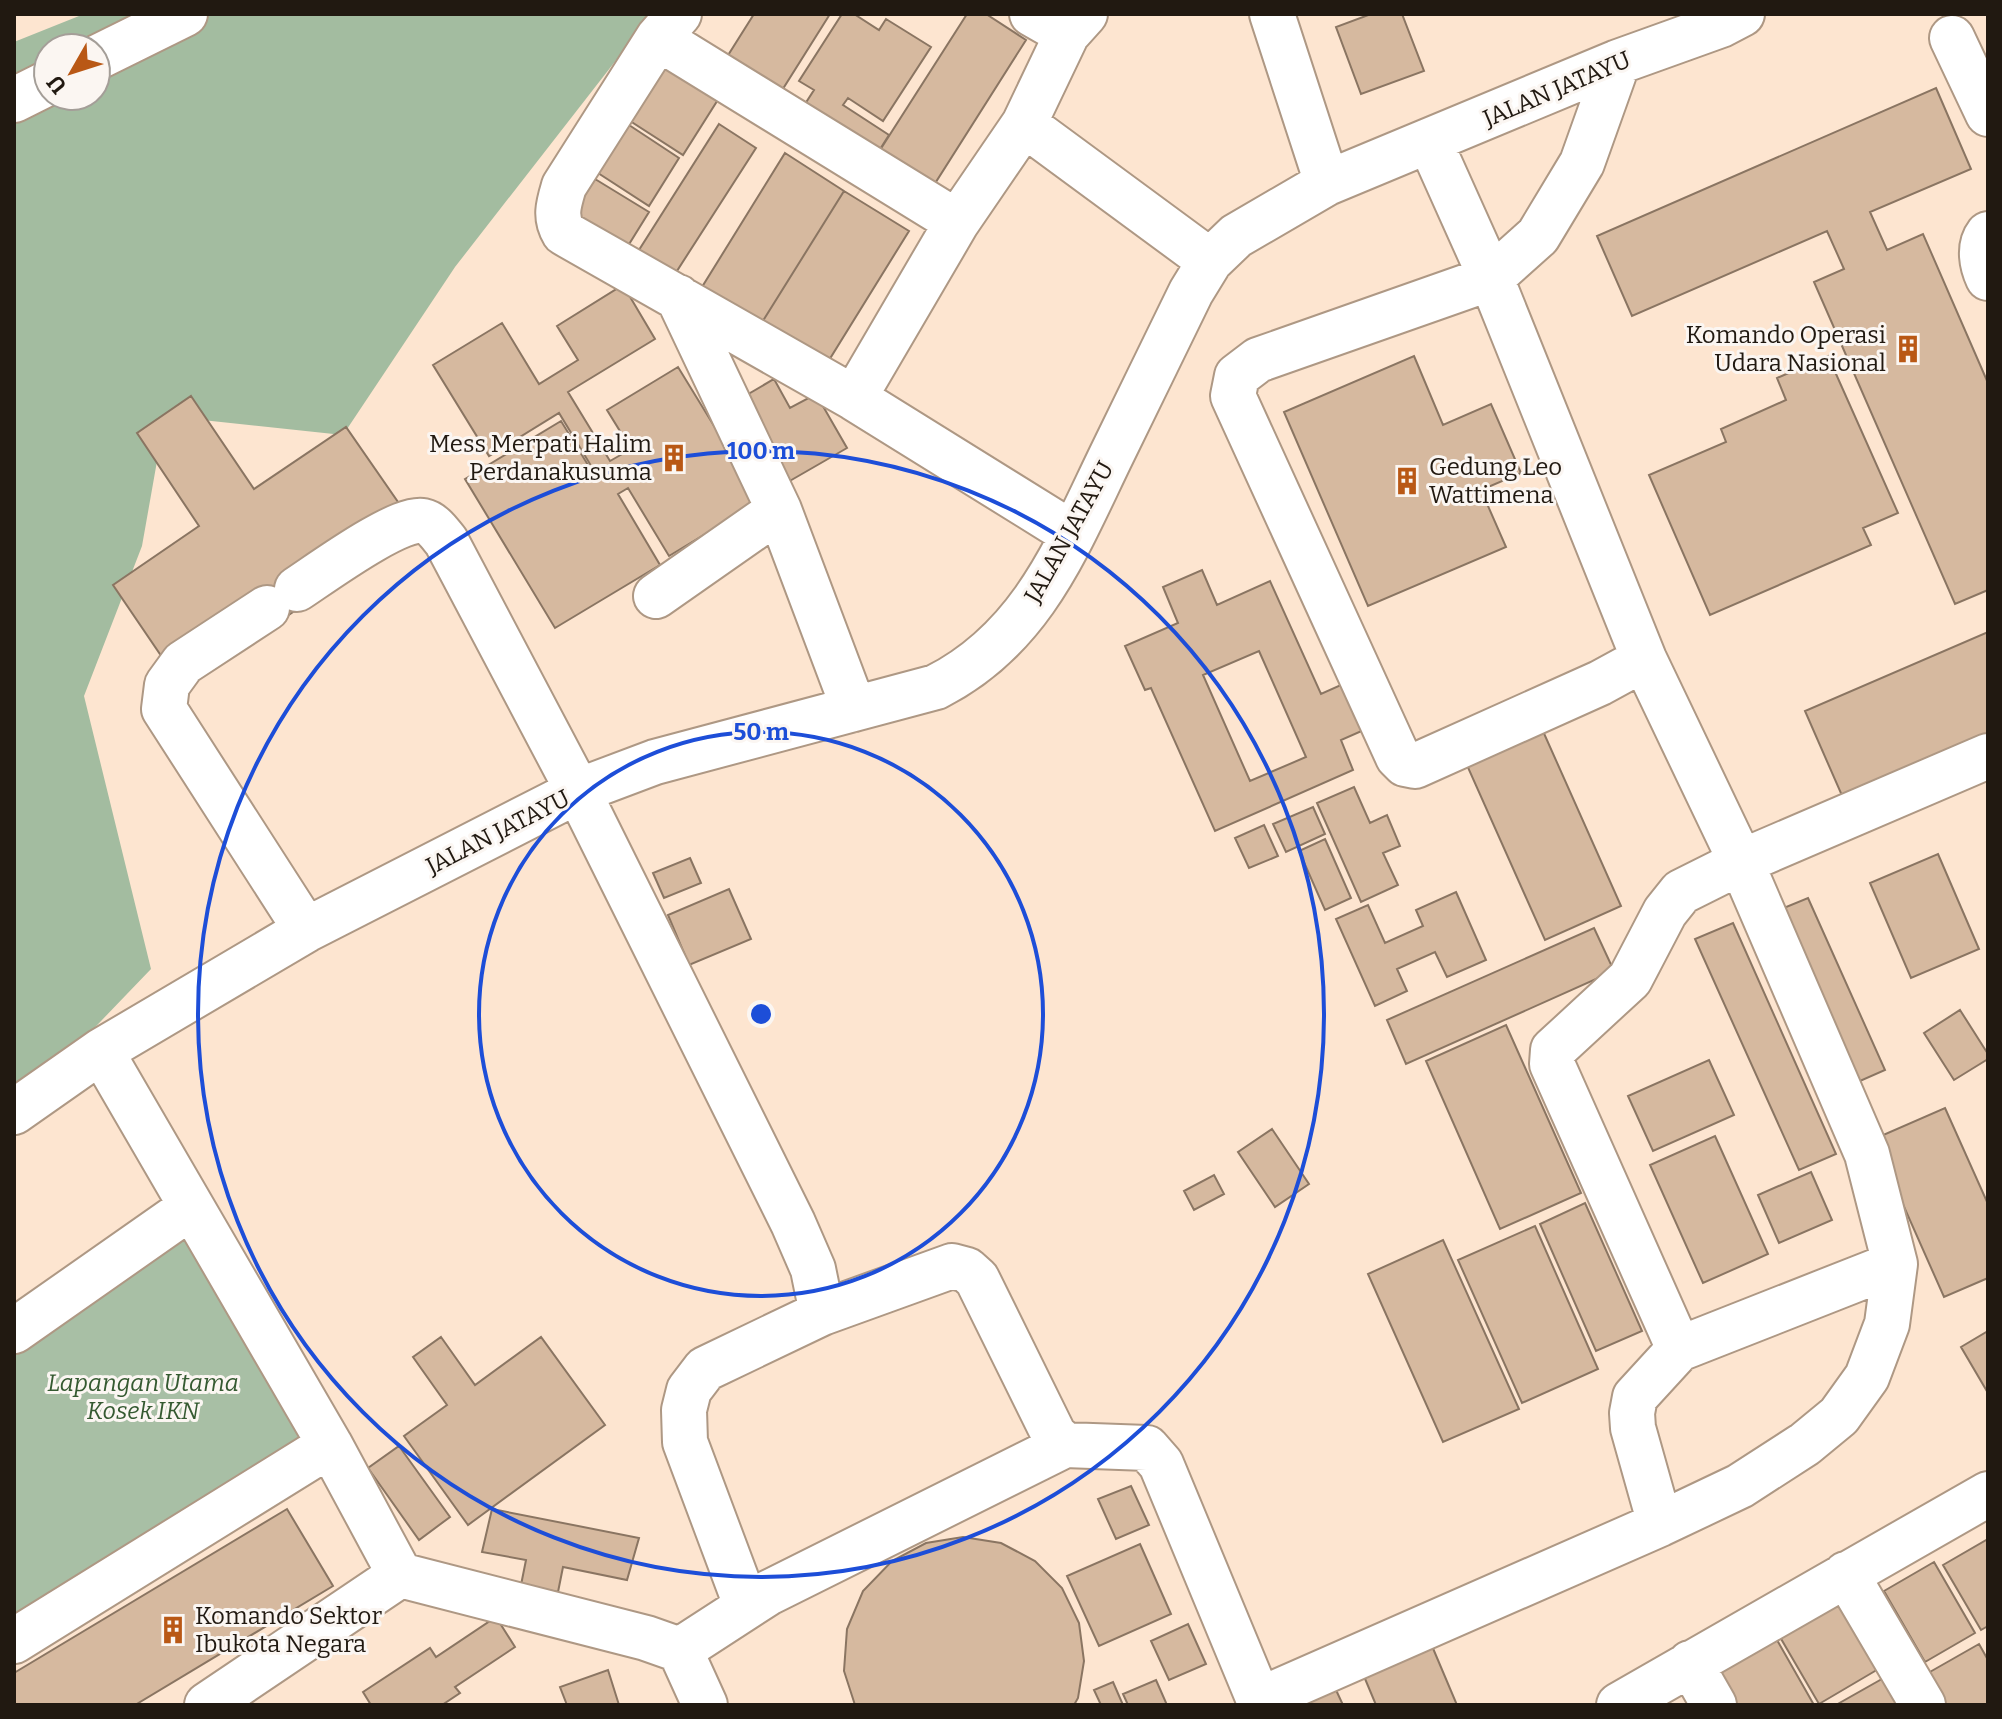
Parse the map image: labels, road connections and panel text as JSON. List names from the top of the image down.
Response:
{
  "streets": {
    "lane": ["JALAN JATAYU"]
  },
  "parks": ["Lapangan Utama Kosek IKN"],
  "places": {
    "building": [
      "Komando Operasi Udara Nasional",
      "Mess Merpati Halim Perdanakusuma",
      "Gedung Leo Wattimena",
      "Komando Sektor Ibukota Negara"
    ]
  },
  "north": "bottom left",
  "rings": ["100 m", "50 m"]
}
